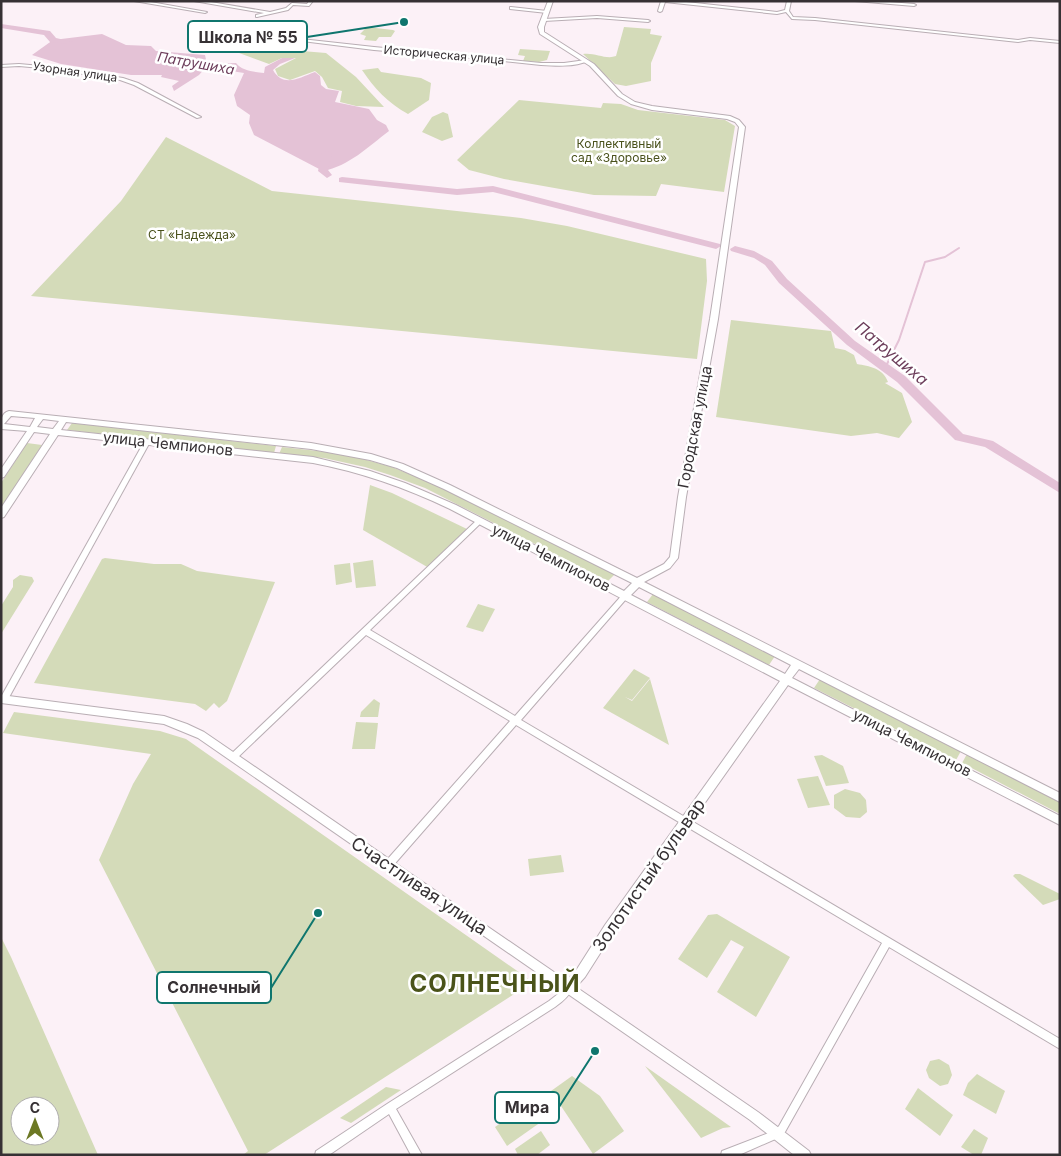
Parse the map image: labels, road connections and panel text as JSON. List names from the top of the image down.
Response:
{
  "streets": {
    "street": [
      "Историческая улица",
      "Узорная улица",
      "Городская улица",
      "улица Чемпионов",
      "Золотистый бульвар",
      "Счастливая улица"
    ]
  },
  "crossings": [
    ["Историческая улица", "Городская улица"],
    ["Городская улица", "улица Чемпионов"],
    ["улица Чемпионов", "Золотистый бульвар"],
    ["Золотистый бульвар", "Счастливая улица"]
  ],
  "districts": ["СОЛНЕЧНЫЙ"],
  "water": ["Патрушиха"],
  "parks": ["Коллективный сад «Здоровье»", "СТ «Надежда»"],
  "places": ["Школа № 55", "Солнечный", "Мира"],
  "north": "top"
}
